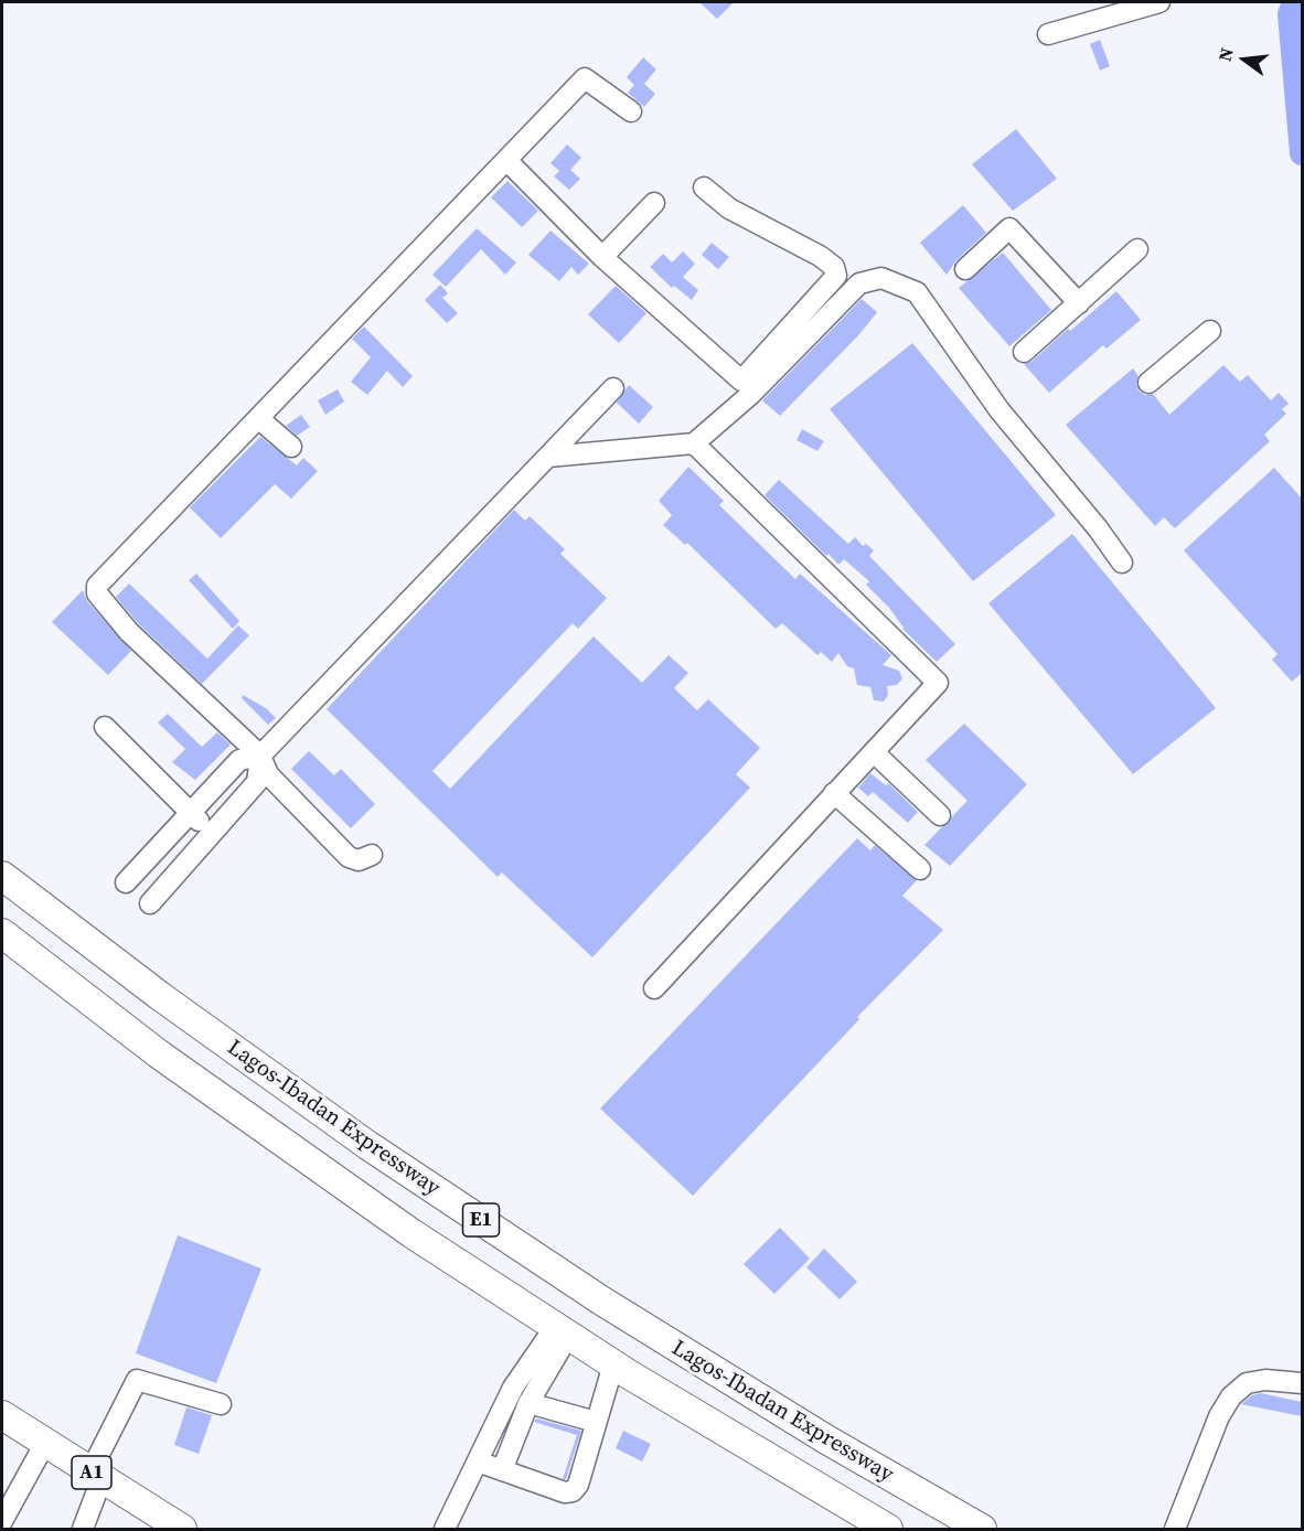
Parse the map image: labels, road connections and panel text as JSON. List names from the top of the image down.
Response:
{
  "streets": {
    "highway": ["Lagos-Ibadan Expressway", "E1", "A1"]
  },
  "north": "left"
}
